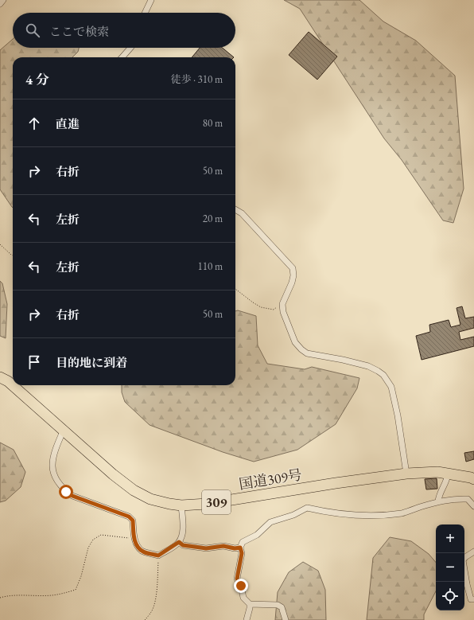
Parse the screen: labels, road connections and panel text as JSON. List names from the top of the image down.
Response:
{
  "streets": {
    "highway": ["国道309号", "309"]
  },
  "page": {
    "search": "ここで検索",
    "heading": ["4 分", "徒歩 · 310 m"],
    "list": [
      ["直進", "80 m"],
      ["右折", "50 m"],
      ["左折", "20 m"],
      ["左折", "110 m"],
      ["右折", "50 m"],
      "目的地に到着"
    ],
    "map_buttons": ["+", "−"]
  }
}
